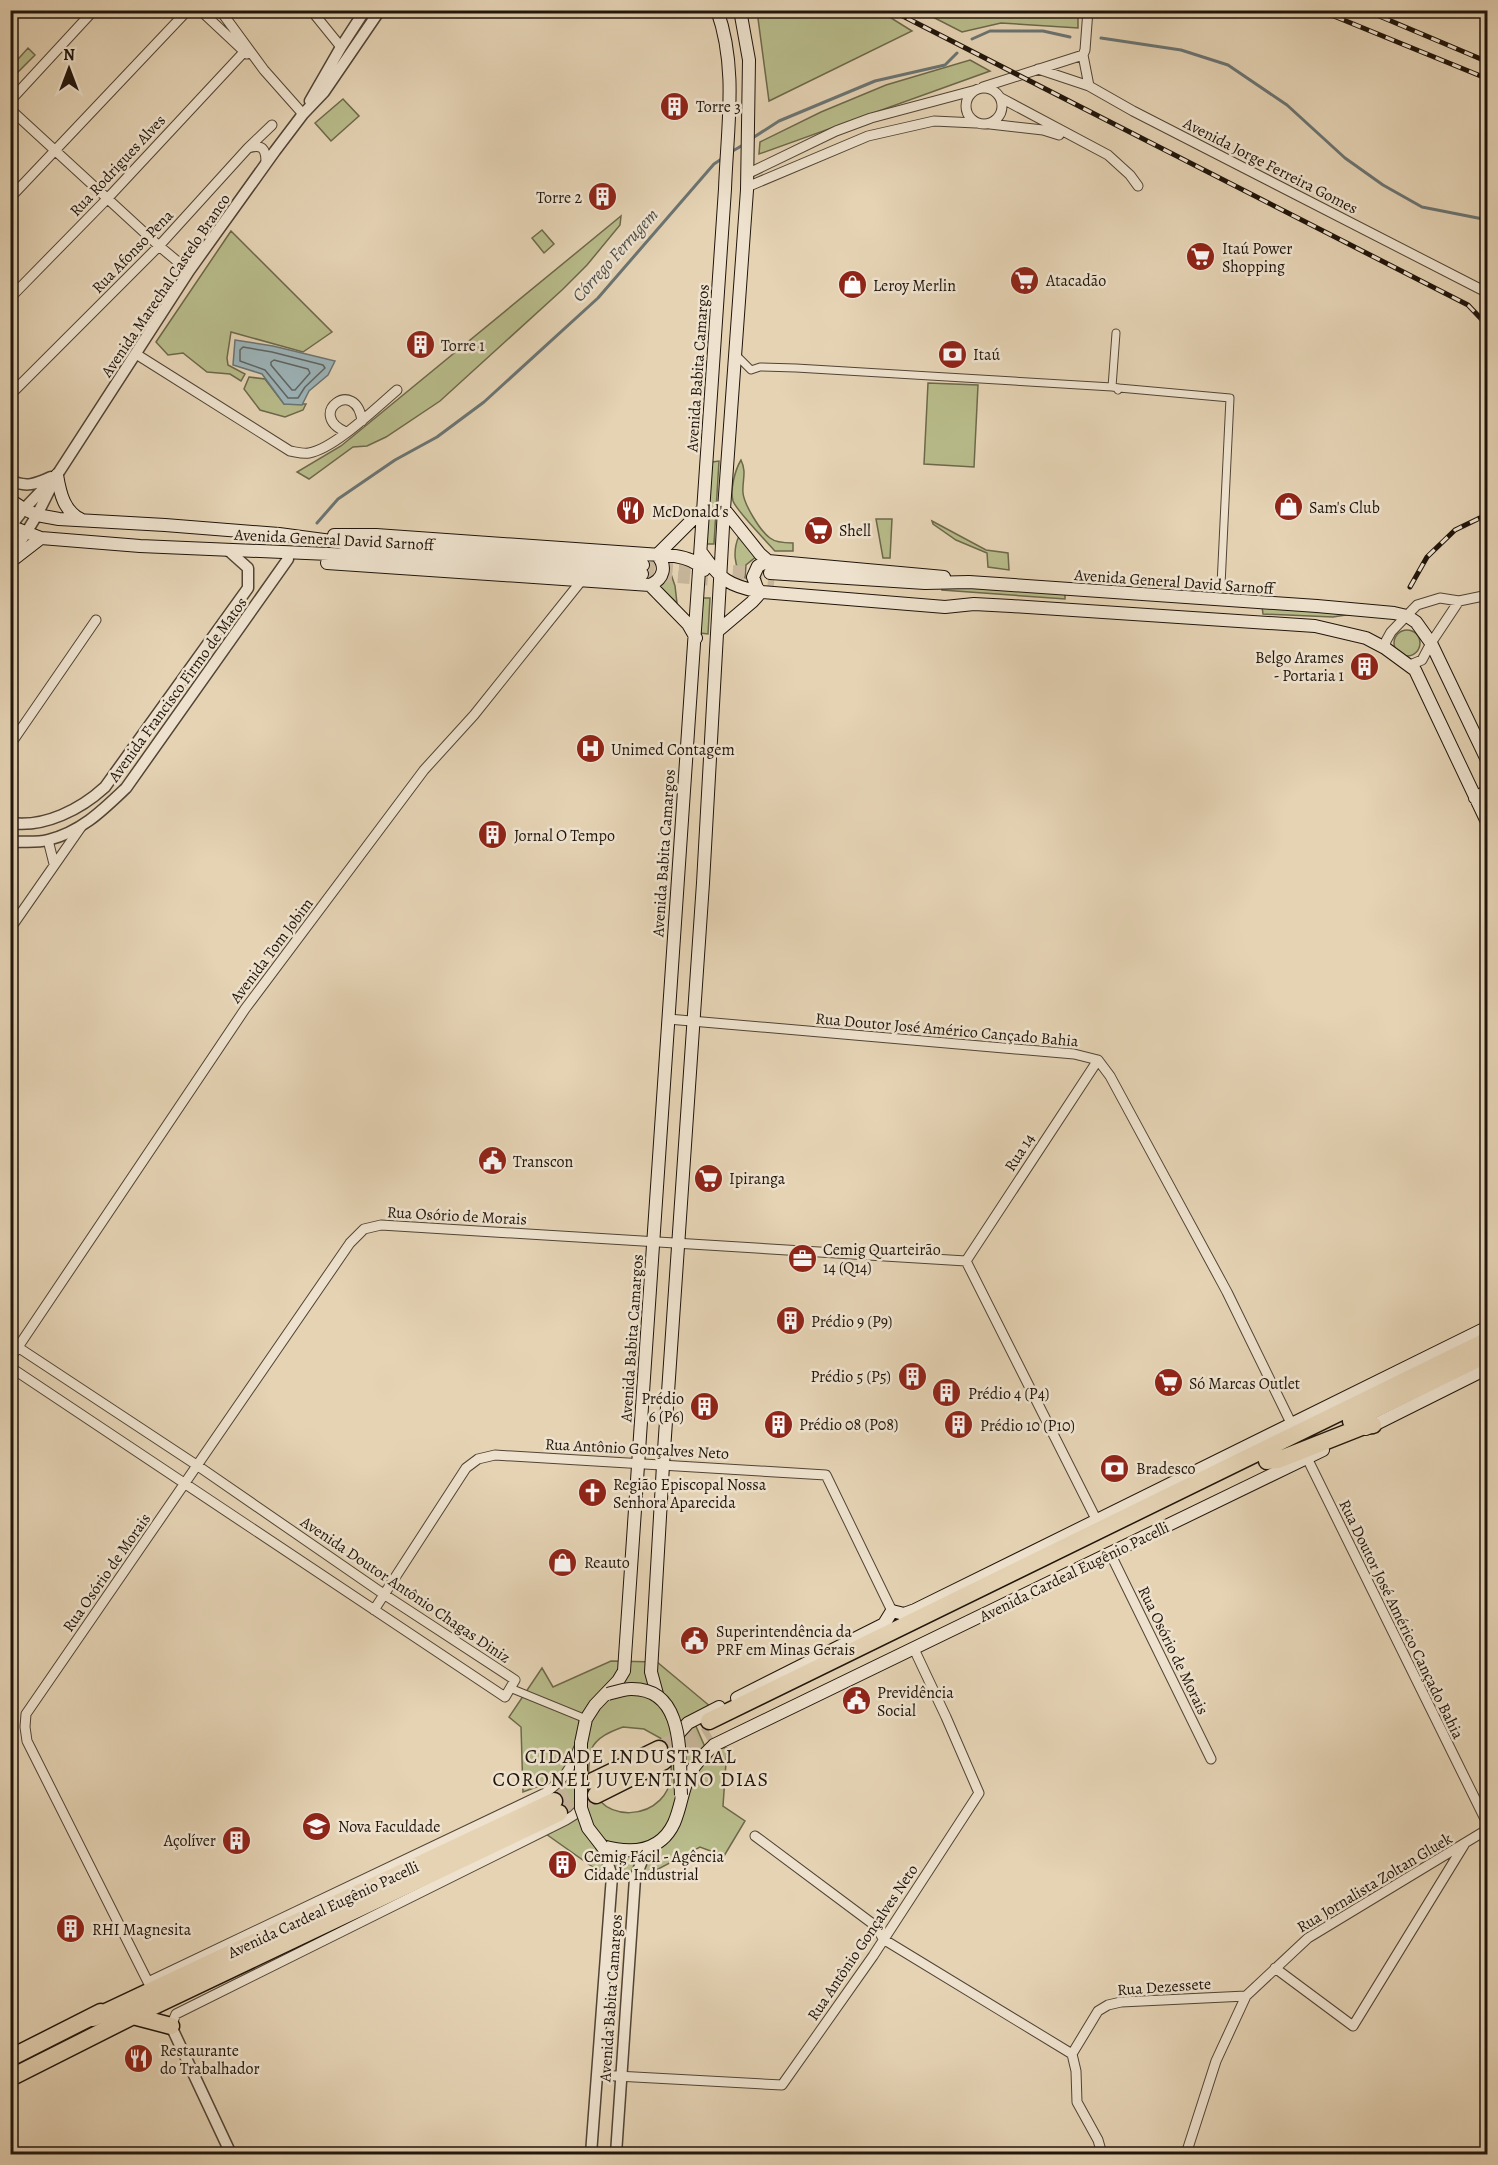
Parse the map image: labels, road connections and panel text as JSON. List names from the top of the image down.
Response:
{
  "streets": {
    "highway": ["Avenida Cardeal Eugênio Pacelli"],
    "main road": ["Avenida Babita Camargos", "Avenida General David Sarnoff"],
    "street": [
      "Rua Rodrigues Alves",
      "Avenida Jorge Ferreira Gomes",
      "Rua Afonso Pena",
      "Avenida Marechal Castelo Branco",
      "Avenida Francisco Firmo de Matos",
      "Avenida Tom Jobim",
      "Rua Doutor José Américo Cançado Bahia",
      "Rua 14",
      "Rua Osório de Morais",
      "Rua Antônio Gonçalves Neto",
      "Avenida Doutor Antônio Chagas Diniz",
      "Rua Jornalista Zoltan Gluek",
      "Rua Dezessete"
    ]
  },
  "crossings": [
    ["Avenida Marechal Castelo Branco", "Avenida General David Sarnoff"],
    ["Avenida Babita Camargos", "Rua Doutor José Américo Cançado Bahia"],
    ["Avenida Babita Camargos", "Rua Osório de Morais"],
    ["Avenida Babita Camargos", "Rua Antônio Gonçalves Neto"],
    ["Avenida Babita Camargos", "Avenida Cardeal Eugênio Pacelli"],
    ["Avenida General David Sarnoff", "Avenida Francisco Firmo de Matos"],
    ["Avenida Tom Jobim", "Avenida Doutor Antônio Chagas Diniz"],
    ["Rua Doutor José Américo Cançado Bahia", "Rua 14"],
    ["Rua Doutor José Américo Cançado Bahia", "Avenida Cardeal Eugênio Pacelli"],
    ["Rua 14", "Rua Osório de Morais"],
    ["Rua Osório de Morais", "Avenida Cardeal Eugênio Pacelli"],
    ["Rua Osório de Morais", "Avenida Doutor Antônio Chagas Diniz"],
    ["Rua Antônio Gonçalves Neto", "Avenida Cardeal Eugênio Pacelli"],
    ["Rua Antônio Gonçalves Neto", "Avenida Doutor Antônio Chagas Diniz"],
    ["Rua Jornalista Zoltan Gluek", "Rua Dezessete"]
  ],
  "districts": ["CIDADE INDUSTRIAL CORONEL JUVENTINO DIAS"],
  "water": ["Córrego Ferrugem"],
  "places": {
    "building": [
      "Torre 3",
      "Torre 2",
      "Torre 1",
      "Belgo Arames - Portaria 1",
      "Jornal O Tempo",
      "Prédio 9 (P9)",
      "Prédio 5 (P5)",
      "Prédio 4 (P4)",
      "Prédio 6 (P6)",
      "Prédio 08 (P08)",
      "Prédio 10 (P10)",
      "Açolíver",
      "Cemig Fácil - Agência Cidade Industrial",
      "RHI Magnesita"
    ],
    "supermarket": [
      "Itaú Power Shopping",
      "Atacadão",
      "Shell",
      "Ipiranga",
      "Só Marcas Outlet"
    ],
    "shop": ["Leroy Merlin", "Sam's Club", "Reauto"],
    "bank": ["Itaú", "Bradesco"],
    "restaurant": ["McDonald's", "Restaurante do Trabalhador"],
    "hospital": ["Unimed Contagem"],
    "public building": ["Transcon", "Superintendência da PRF em Minas Gerais", "Previdência Social"],
    "office": ["Cemig Quarteirão 14 (Q14)"],
    "church": ["Região Episcopal Nossa Senhora Aparecida"],
    "school or university": ["Nova Faculdade"]
  },
  "north": "top"
}
